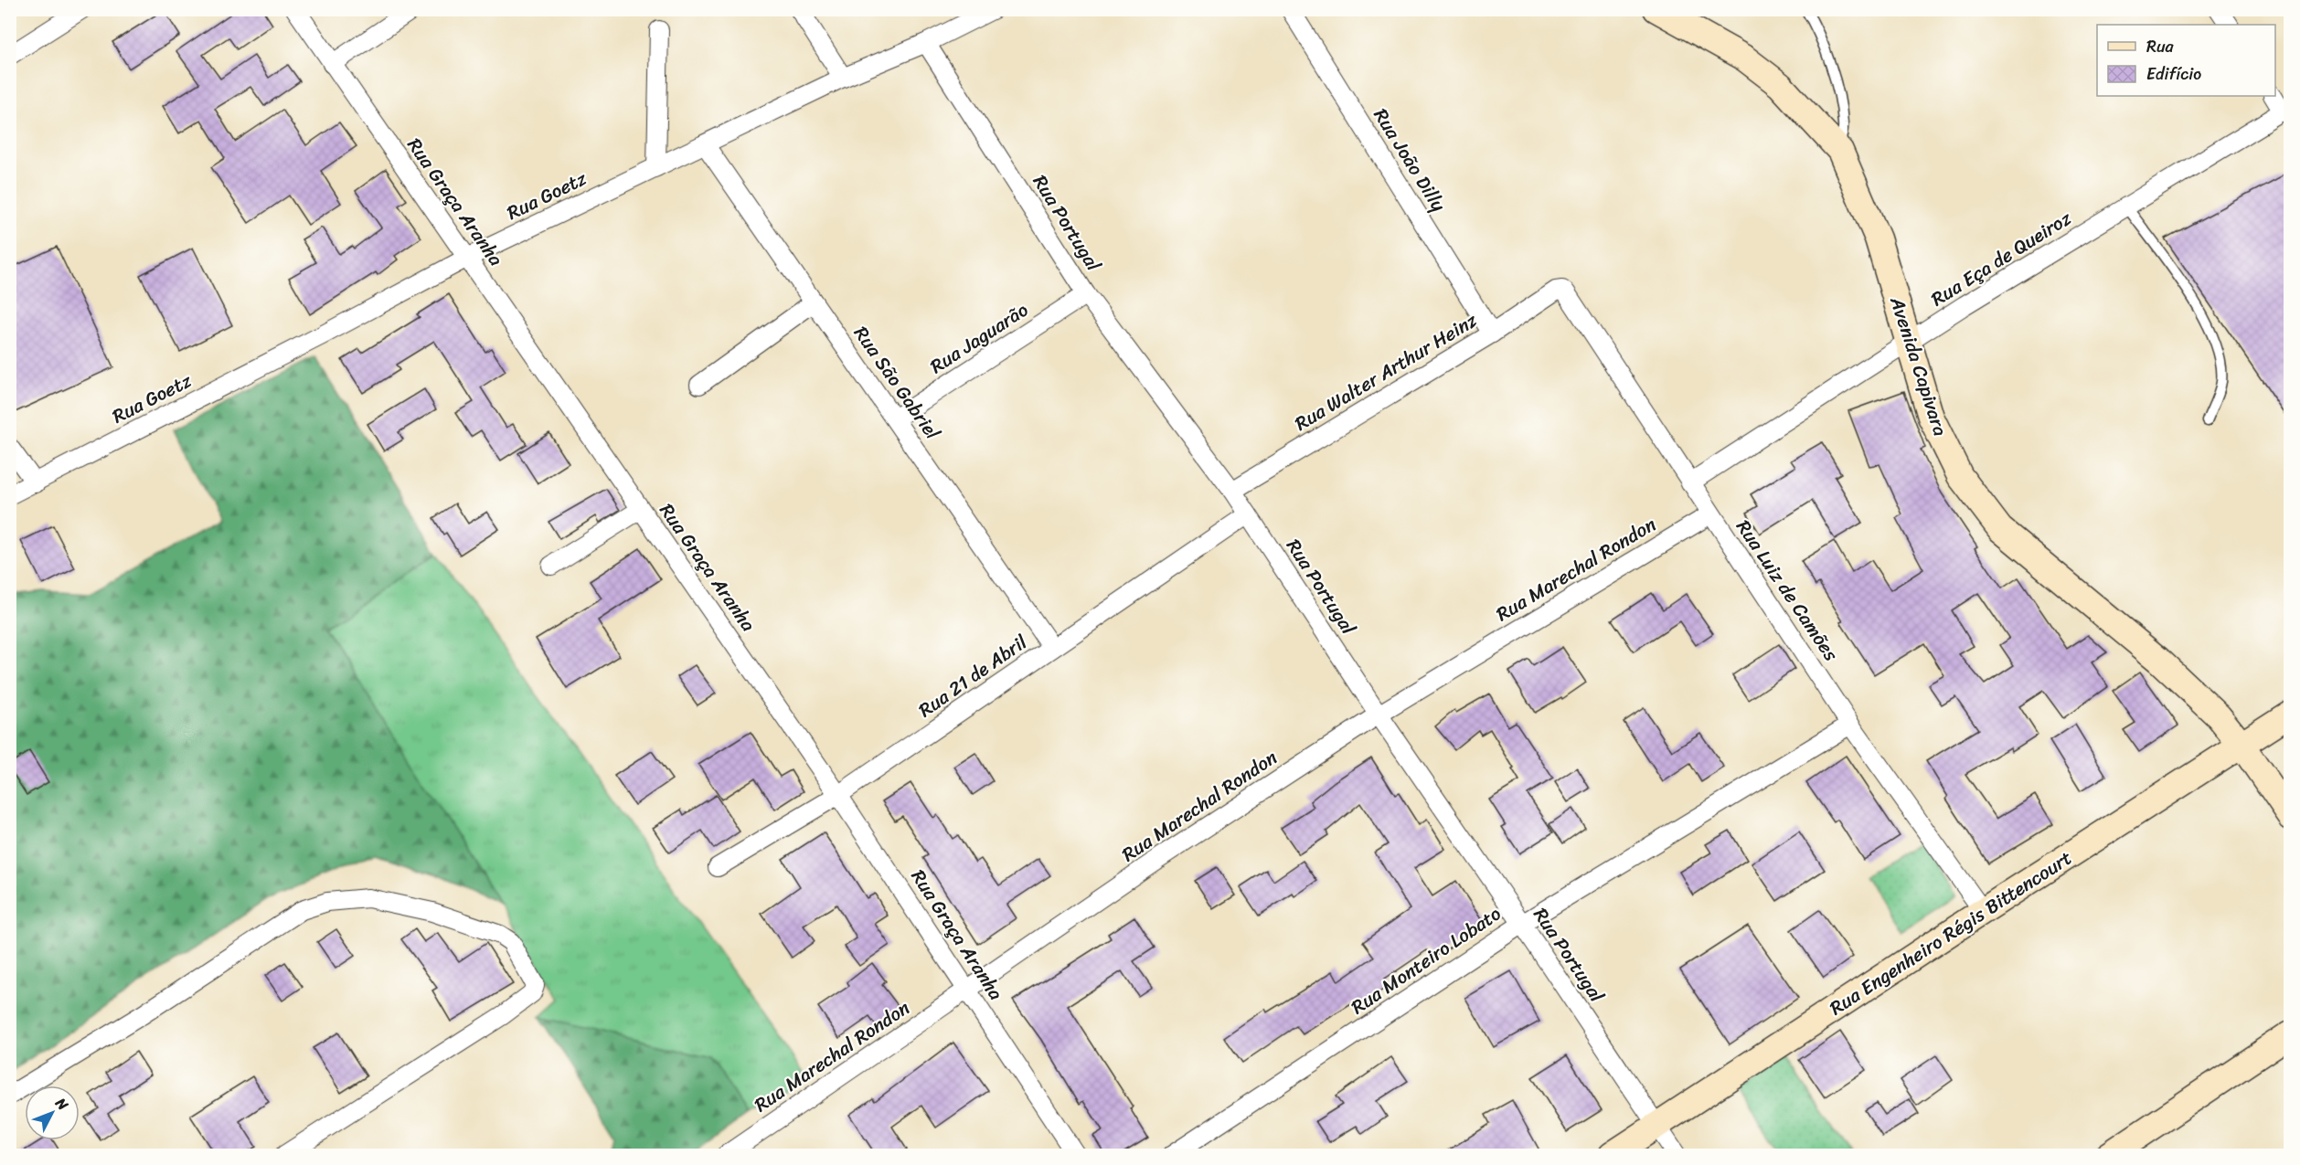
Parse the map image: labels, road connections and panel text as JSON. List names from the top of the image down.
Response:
{
  "streets": {
    "main road": ["Avenida Capivara", "Rua Engenheiro Régis Bittencourt"],
    "street": [
      "Rua João Dilly",
      "Rua Goetz",
      "Rua Graça Aranha",
      "Rua Portugal",
      "Rua Eça de Queiroz",
      "Rua Jaguarão",
      "Rua Walter Arthur Heinz",
      "Rua São Gabriel",
      "Rua Marechal Rondon",
      "Rua Luiz de Camões",
      "Rua 21 de Abril",
      "Rua Monteiro Lobato"
    ]
  },
  "crossings": [
    ["Rua João Dilly", "Rua Walter Arthur Heinz"],
    ["Rua Goetz", "Rua Graça Aranha"],
    ["Rua Goetz", "Rua Portugal"],
    ["Rua Goetz", "Rua São Gabriel"],
    ["Rua Graça Aranha", "Rua Marechal Rondon"],
    ["Rua Graça Aranha", "Rua 21 de Abril"],
    ["Rua Portugal", "Rua Jaguarão"],
    ["Rua Portugal", "Rua Walter Arthur Heinz"],
    ["Rua Portugal", "Rua Marechal Rondon"],
    ["Rua Portugal", "Rua 21 de Abril"],
    ["Rua Portugal", "Rua Engenheiro Régis Bittencourt"],
    ["Rua Portugal", "Rua Monteiro Lobato"],
    ["Rua Eça de Queiroz", "Avenida Capivara"],
    ["Rua Eça de Queiroz", "Rua Luiz de Camões"],
    ["Rua Jaguarão", "Rua São Gabriel"],
    ["Avenida Capivara", "Rua Engenheiro Régis Bittencourt"],
    ["Rua Walter Arthur Heinz", "Rua Luiz de Camões"],
    ["Rua São Gabriel", "Rua 21 de Abril"],
    ["Rua Marechal Rondon", "Rua Luiz de Camões"],
    ["Rua Luiz de Camões", "Rua Engenheiro Régis Bittencourt"],
    ["Rua Luiz de Camões", "Rua Monteiro Lobato"]
  ],
  "legend": ["Rua", "Edifício"],
  "north": "top right"
}
